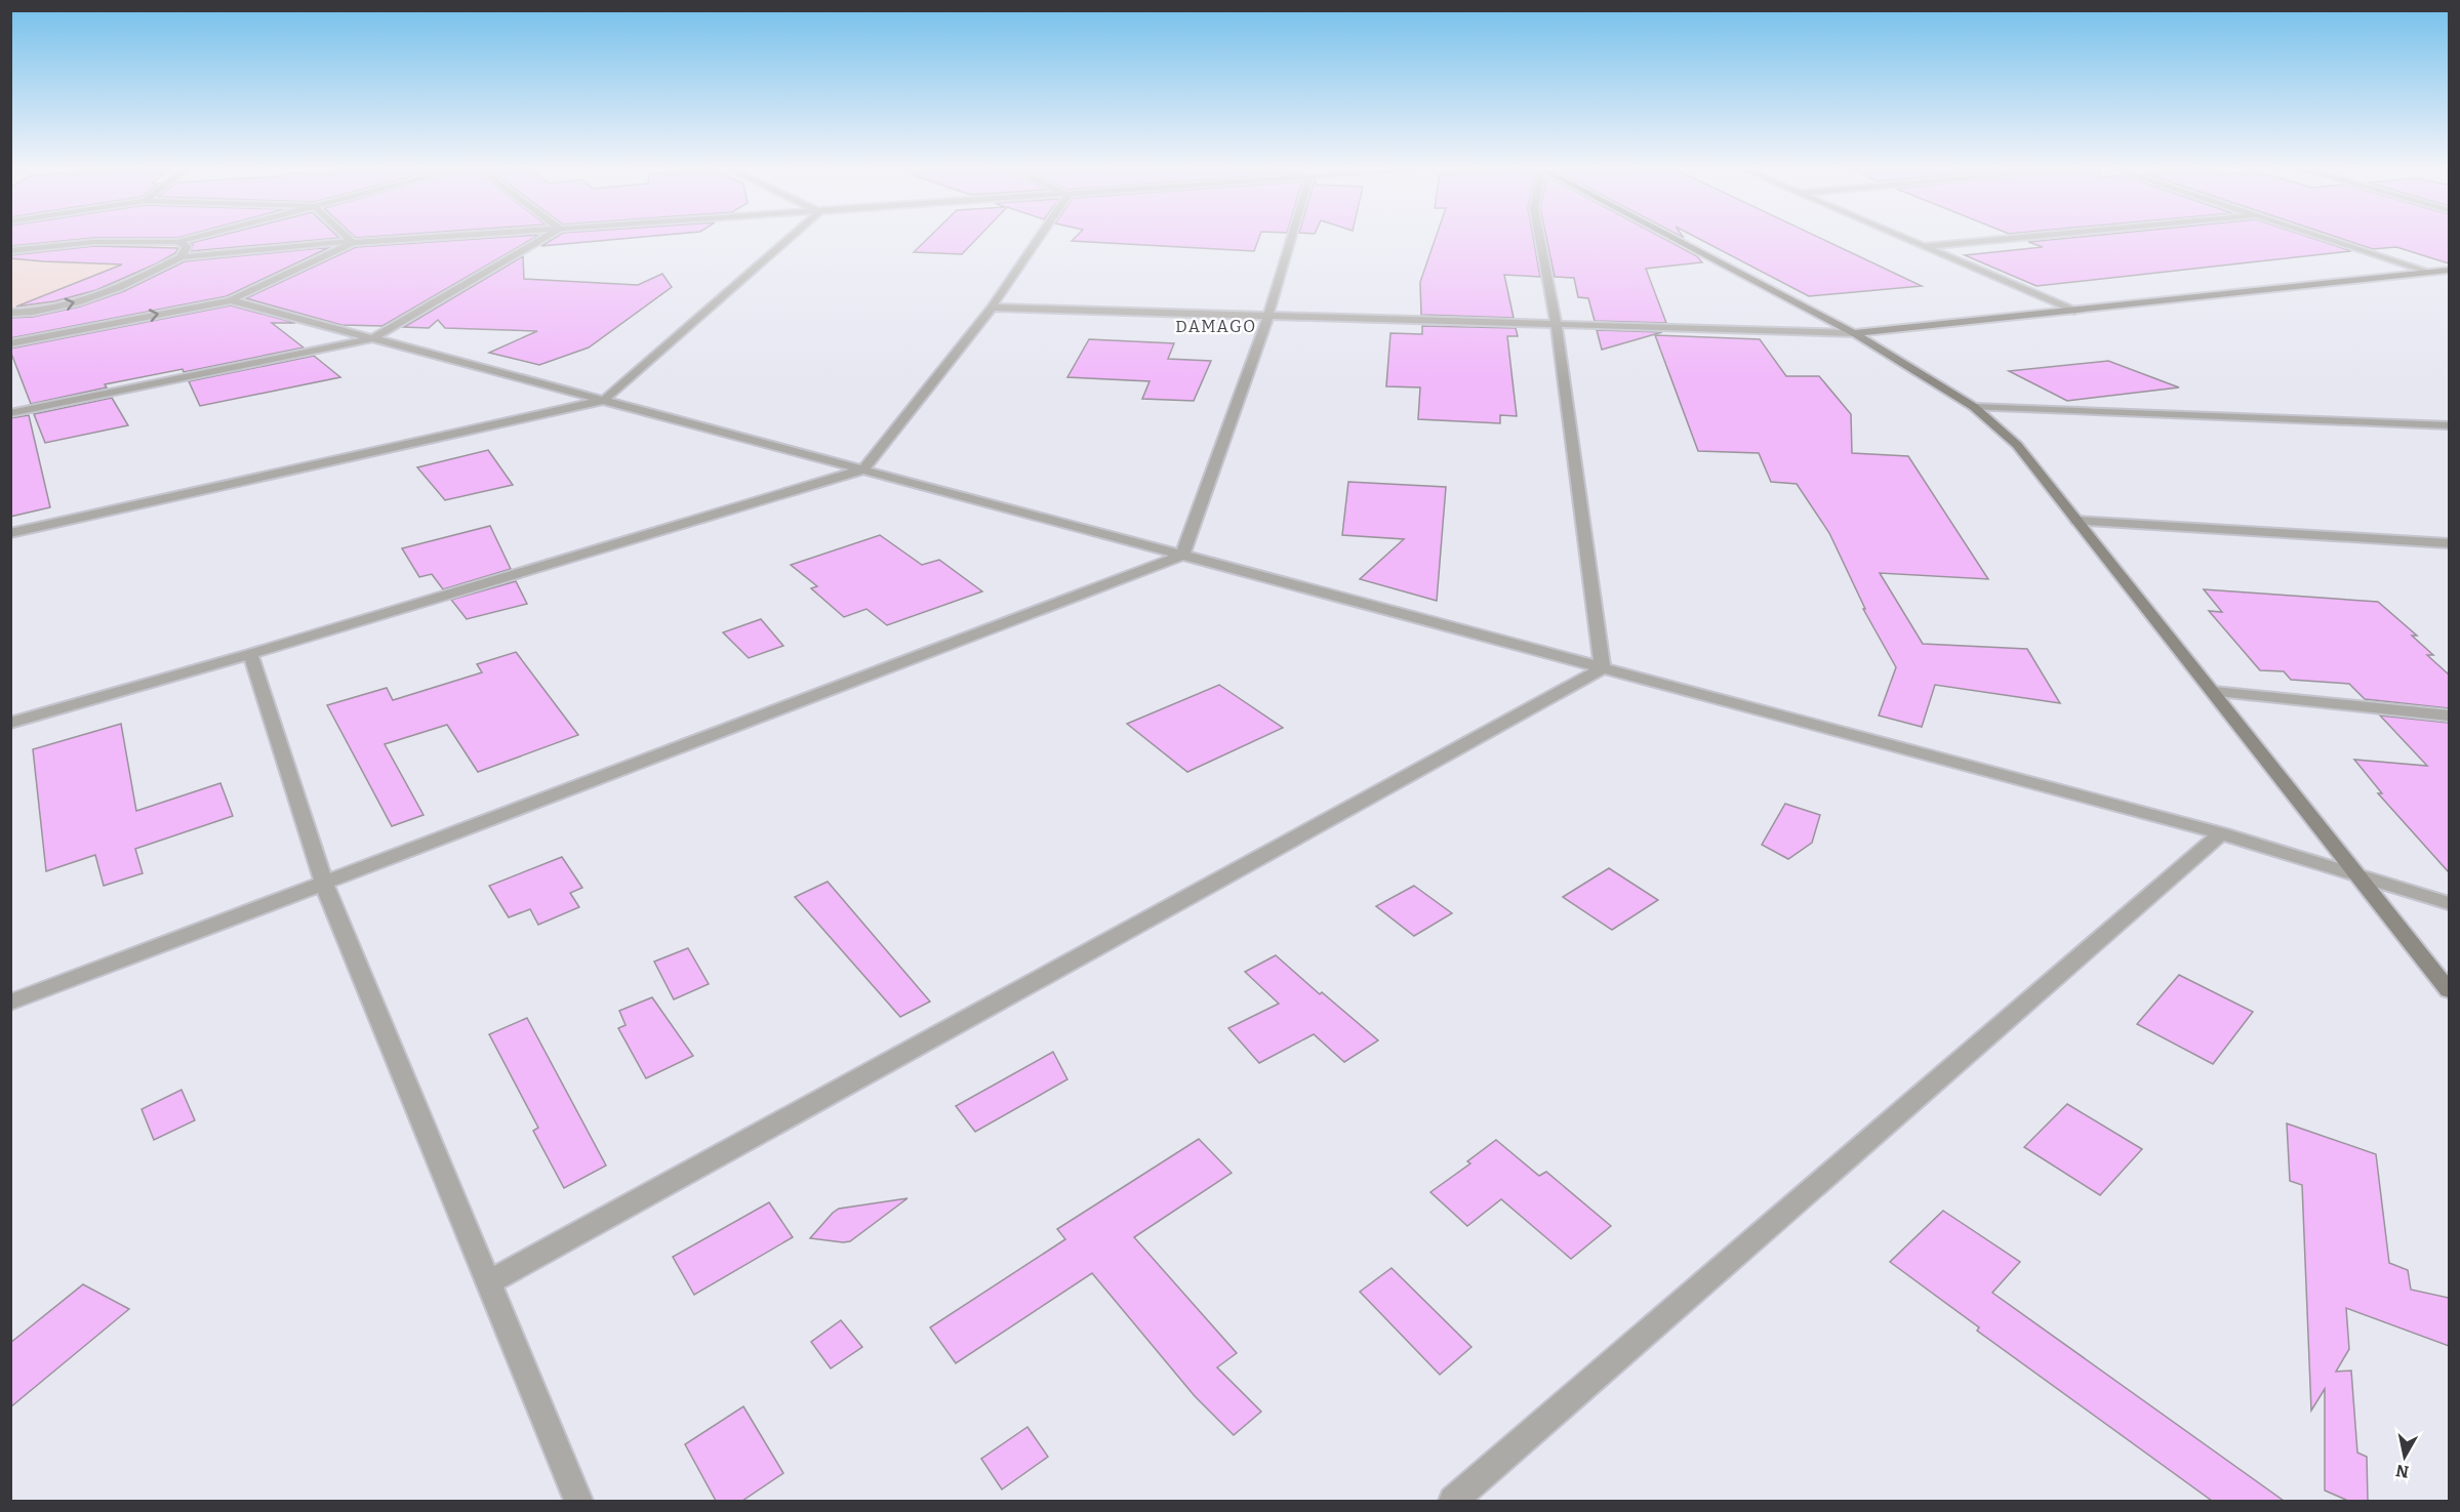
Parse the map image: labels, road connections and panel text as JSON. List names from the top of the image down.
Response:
{
  "districts": ["DAMAGO"],
  "north": "bottom"
}
